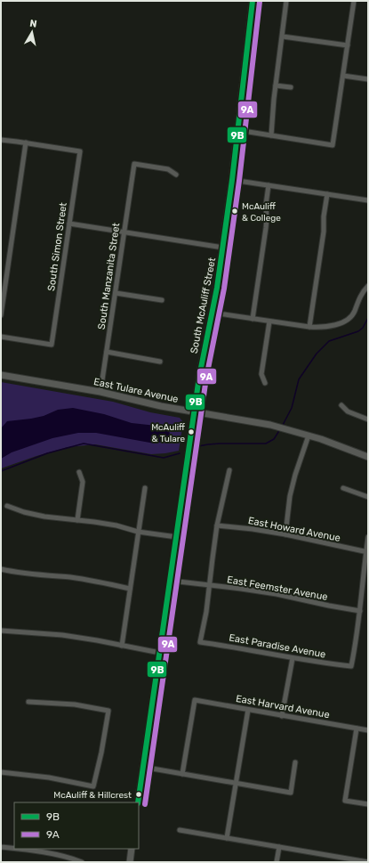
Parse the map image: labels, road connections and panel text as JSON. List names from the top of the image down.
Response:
{
  "streets": {
    "street": [
      "South Simon Street",
      "South Manzanita Street",
      "South McAuliff Street",
      "East Tulare Avenue",
      "East Howard Avenue",
      "East Feemster Avenue",
      "East Paradise Avenue",
      "East Harvard Avenue"
    ]
  },
  "crossings": [
    ["South Manzanita Street", "East Tulare Avenue"],
    ["South McAuliff Street", "East Tulare Avenue"],
    ["South McAuliff Street", "East Feemster Avenue"],
    ["East Feemster Avenue", "East Paradise Avenue"]
  ],
  "places": ["McAuliff & College", "McAuliff & Tulare", "McAuliff & Hillcrest"],
  "lines": ["transit line 9B", "transit line 9A"],
  "legend": ["9B", "9A"],
  "north": "top"
}
